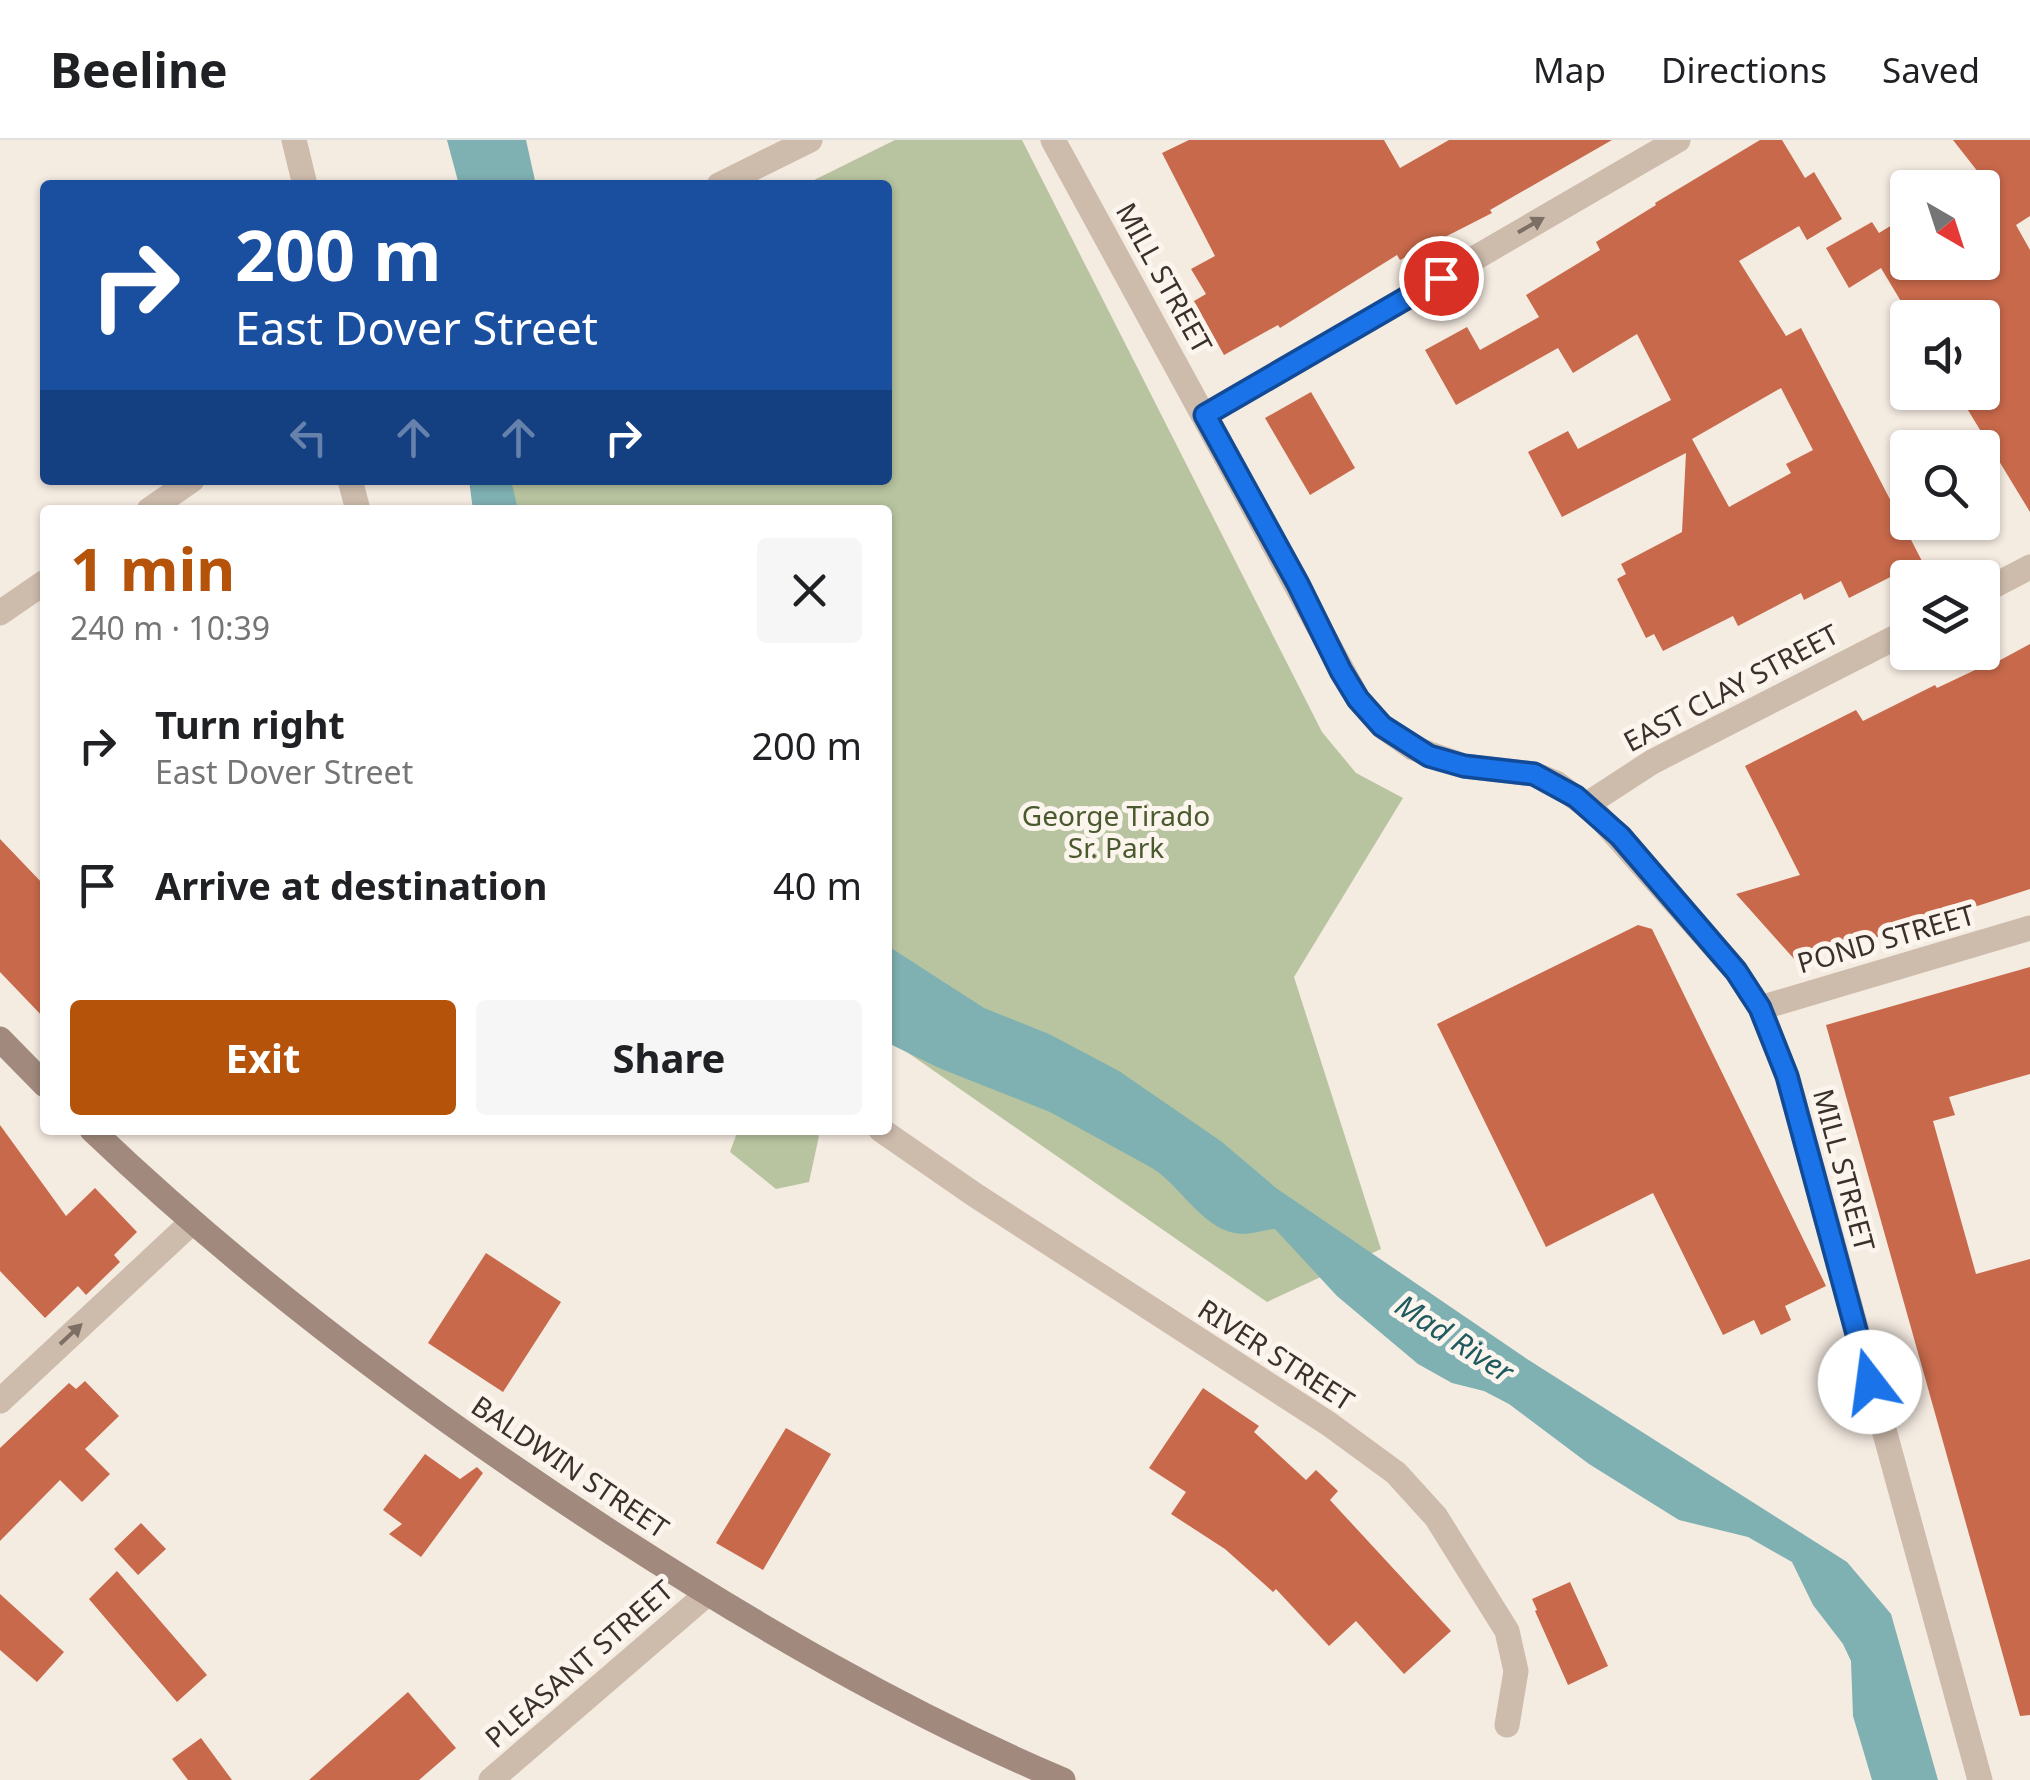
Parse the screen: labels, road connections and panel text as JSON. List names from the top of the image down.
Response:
{
  "streets": {
    "main road": ["BALDWIN STREET"],
    "street": [
      "MILL STREET",
      "EAST CLAY STREET",
      "POND STREET",
      "RIVER STREET",
      "PLEASANT STREET"
    ]
  },
  "crossings": [
    ["MILL STREET", "EAST CLAY STREET"],
    ["MILL STREET", "POND STREET"],
    ["BALDWIN STREET", "PLEASANT STREET"]
  ],
  "water": ["Mad River"],
  "parks": ["George Tirado Sr. Park"],
  "north": "bottom right",
  "page": {
    "header": "Beeline",
    "nav": ["Map", "Directions", "Saved"],
    "turn": ["200 m", "East Dover Street"],
    "heading": ["1 min", "240 m · 10:39"],
    "list": [
      {
        "name": "Turn right",
        "note": "East Dover Street",
        "value": "200 m"
      },
      {
        "name": "Arrive at destination",
        "value": "40 m"
      }
    ],
    "buttons": ["Exit", "Share"]
  }
}
